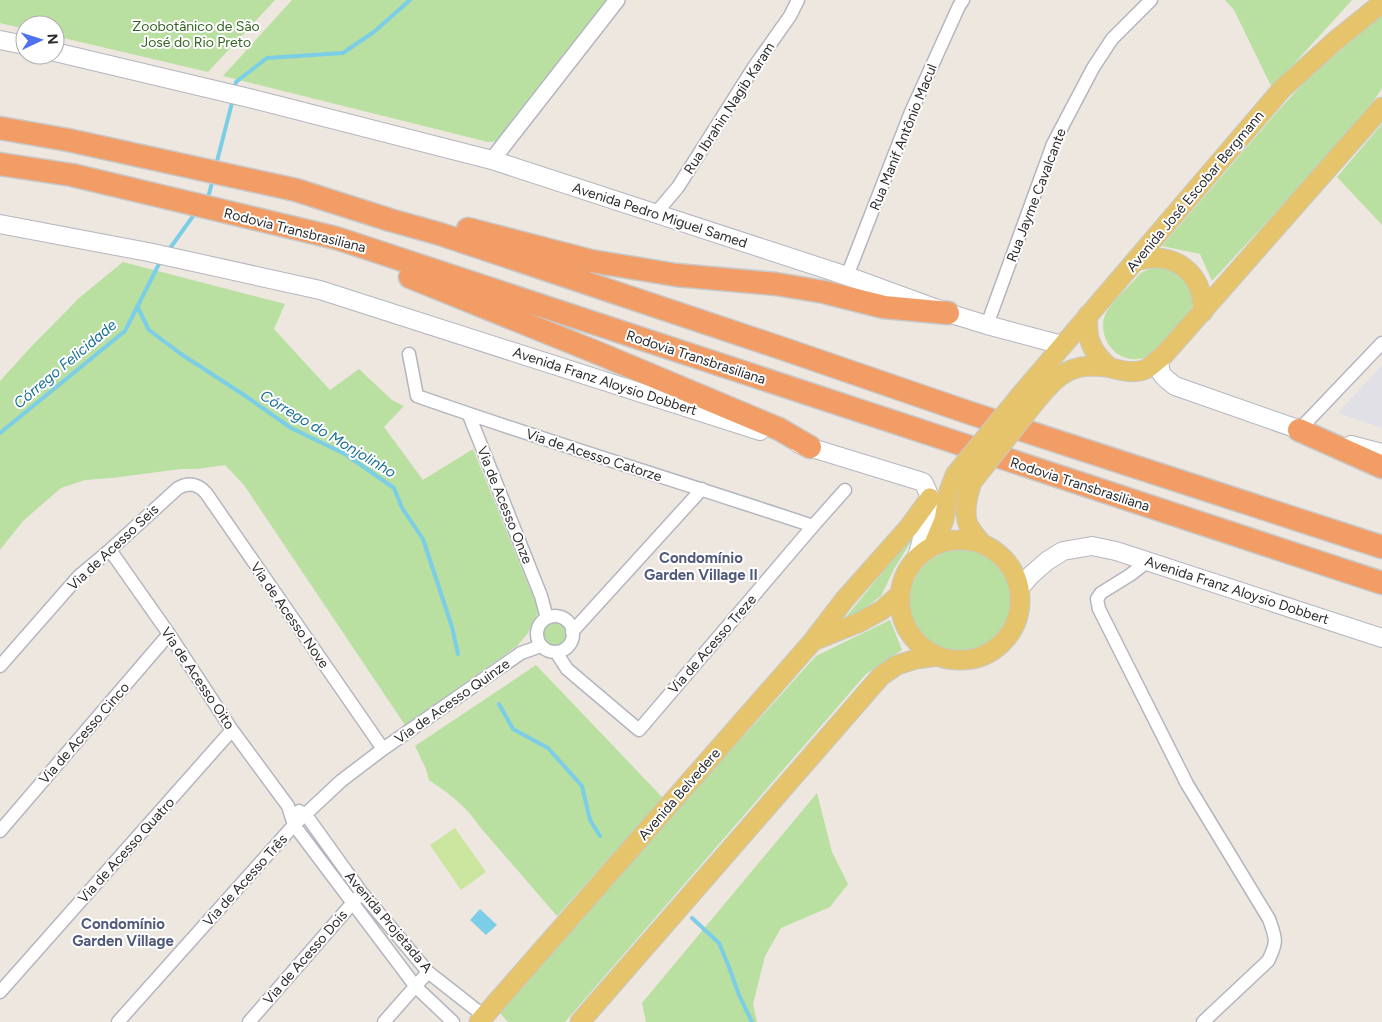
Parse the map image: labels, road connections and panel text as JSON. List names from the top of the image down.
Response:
{
  "streets": {
    "highway": ["Rodovia Transbrasiliana"],
    "main road": [
      "Avenida José Escobar Bergmann",
      "Avenida Pedro Miguel Samed",
      "Avenida Franz Aloysio Dobbert",
      "Avenida Belvedere"
    ],
    "street": [
      "Rua Ibrahin Nagib Karam",
      "Rua Manif Antônio Macul",
      "Rua Jayme Cavalcante",
      "Via de Acesso Catorze",
      "Via de Acesso Onze",
      "Via de Acesso Seis",
      "Via de Acesso Nove",
      "Via de Acesso Treze",
      "Via de Acesso Oito",
      "Via de Acesso Quinze",
      "Via de Acesso Cinco",
      "Via de Acesso Quatro",
      "Via de Acesso Três",
      "Avenida Projetada A",
      "Via de Acesso Dois"
    ]
  },
  "crossings": [
    ["Rua Ibrahin Nagib Karam", "Avenida Pedro Miguel Samed"],
    ["Rua Manif Antônio Macul", "Avenida Pedro Miguel Samed"],
    ["Avenida José Escobar Bergmann", "Avenida Pedro Miguel Samed"],
    ["Rua Jayme Cavalcante", "Avenida Pedro Miguel Samed"],
    ["Avenida Franz Aloysio Dobbert", "Avenida Belvedere"],
    ["Via de Acesso Catorze", "Via de Acesso Onze"],
    ["Via de Acesso Catorze", "Via de Acesso Treze"],
    ["Via de Acesso Onze", "Via de Acesso Treze"],
    ["Via de Acesso Onze", "Via de Acesso Quinze"],
    ["Via de Acesso Seis", "Via de Acesso Nove"],
    ["Via de Acesso Seis", "Via de Acesso Oito"],
    ["Via de Acesso Nove", "Via de Acesso Quinze"],
    ["Via de Acesso Nove", "Via de Acesso Três"],
    ["Via de Acesso Treze", "Via de Acesso Quinze"],
    ["Via de Acesso Oito", "Via de Acesso Cinco"],
    ["Via de Acesso Oito", "Via de Acesso Quatro"],
    ["Via de Acesso Oito", "Via de Acesso Três"],
    ["Via de Acesso Oito", "Avenida Projetada A"],
    ["Via de Acesso Quinze", "Via de Acesso Três"],
    ["Avenida Belvedere", "Avenida Projetada A"],
    ["Via de Acesso Três", "Avenida Projetada A"],
    ["Avenida Projetada A", "Via de Acesso Dois"]
  ],
  "districts": ["Condomínio Garden Village II", "Condomínio Garden Village"],
  "water": ["Córrego Felicidade", "Córrego do Monjolinho"],
  "parks": ["Zoobotânico de São José do Rio Preto"],
  "north": "right"
}
